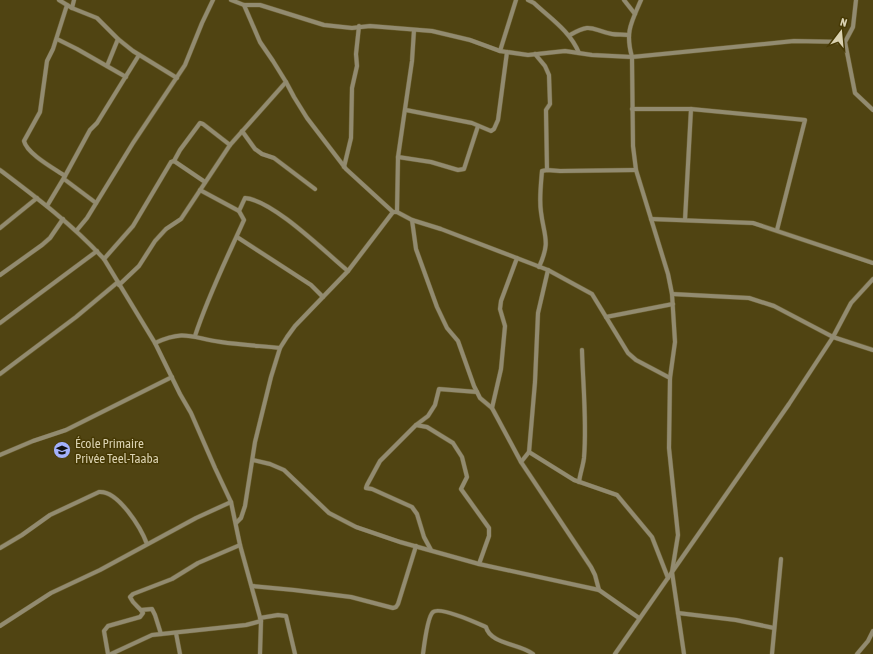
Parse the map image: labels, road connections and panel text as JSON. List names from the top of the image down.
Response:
{
  "places": {
    "school or university": ["École Primaire Privée Teel-Taaba"]
  },
  "north": "top"
}
